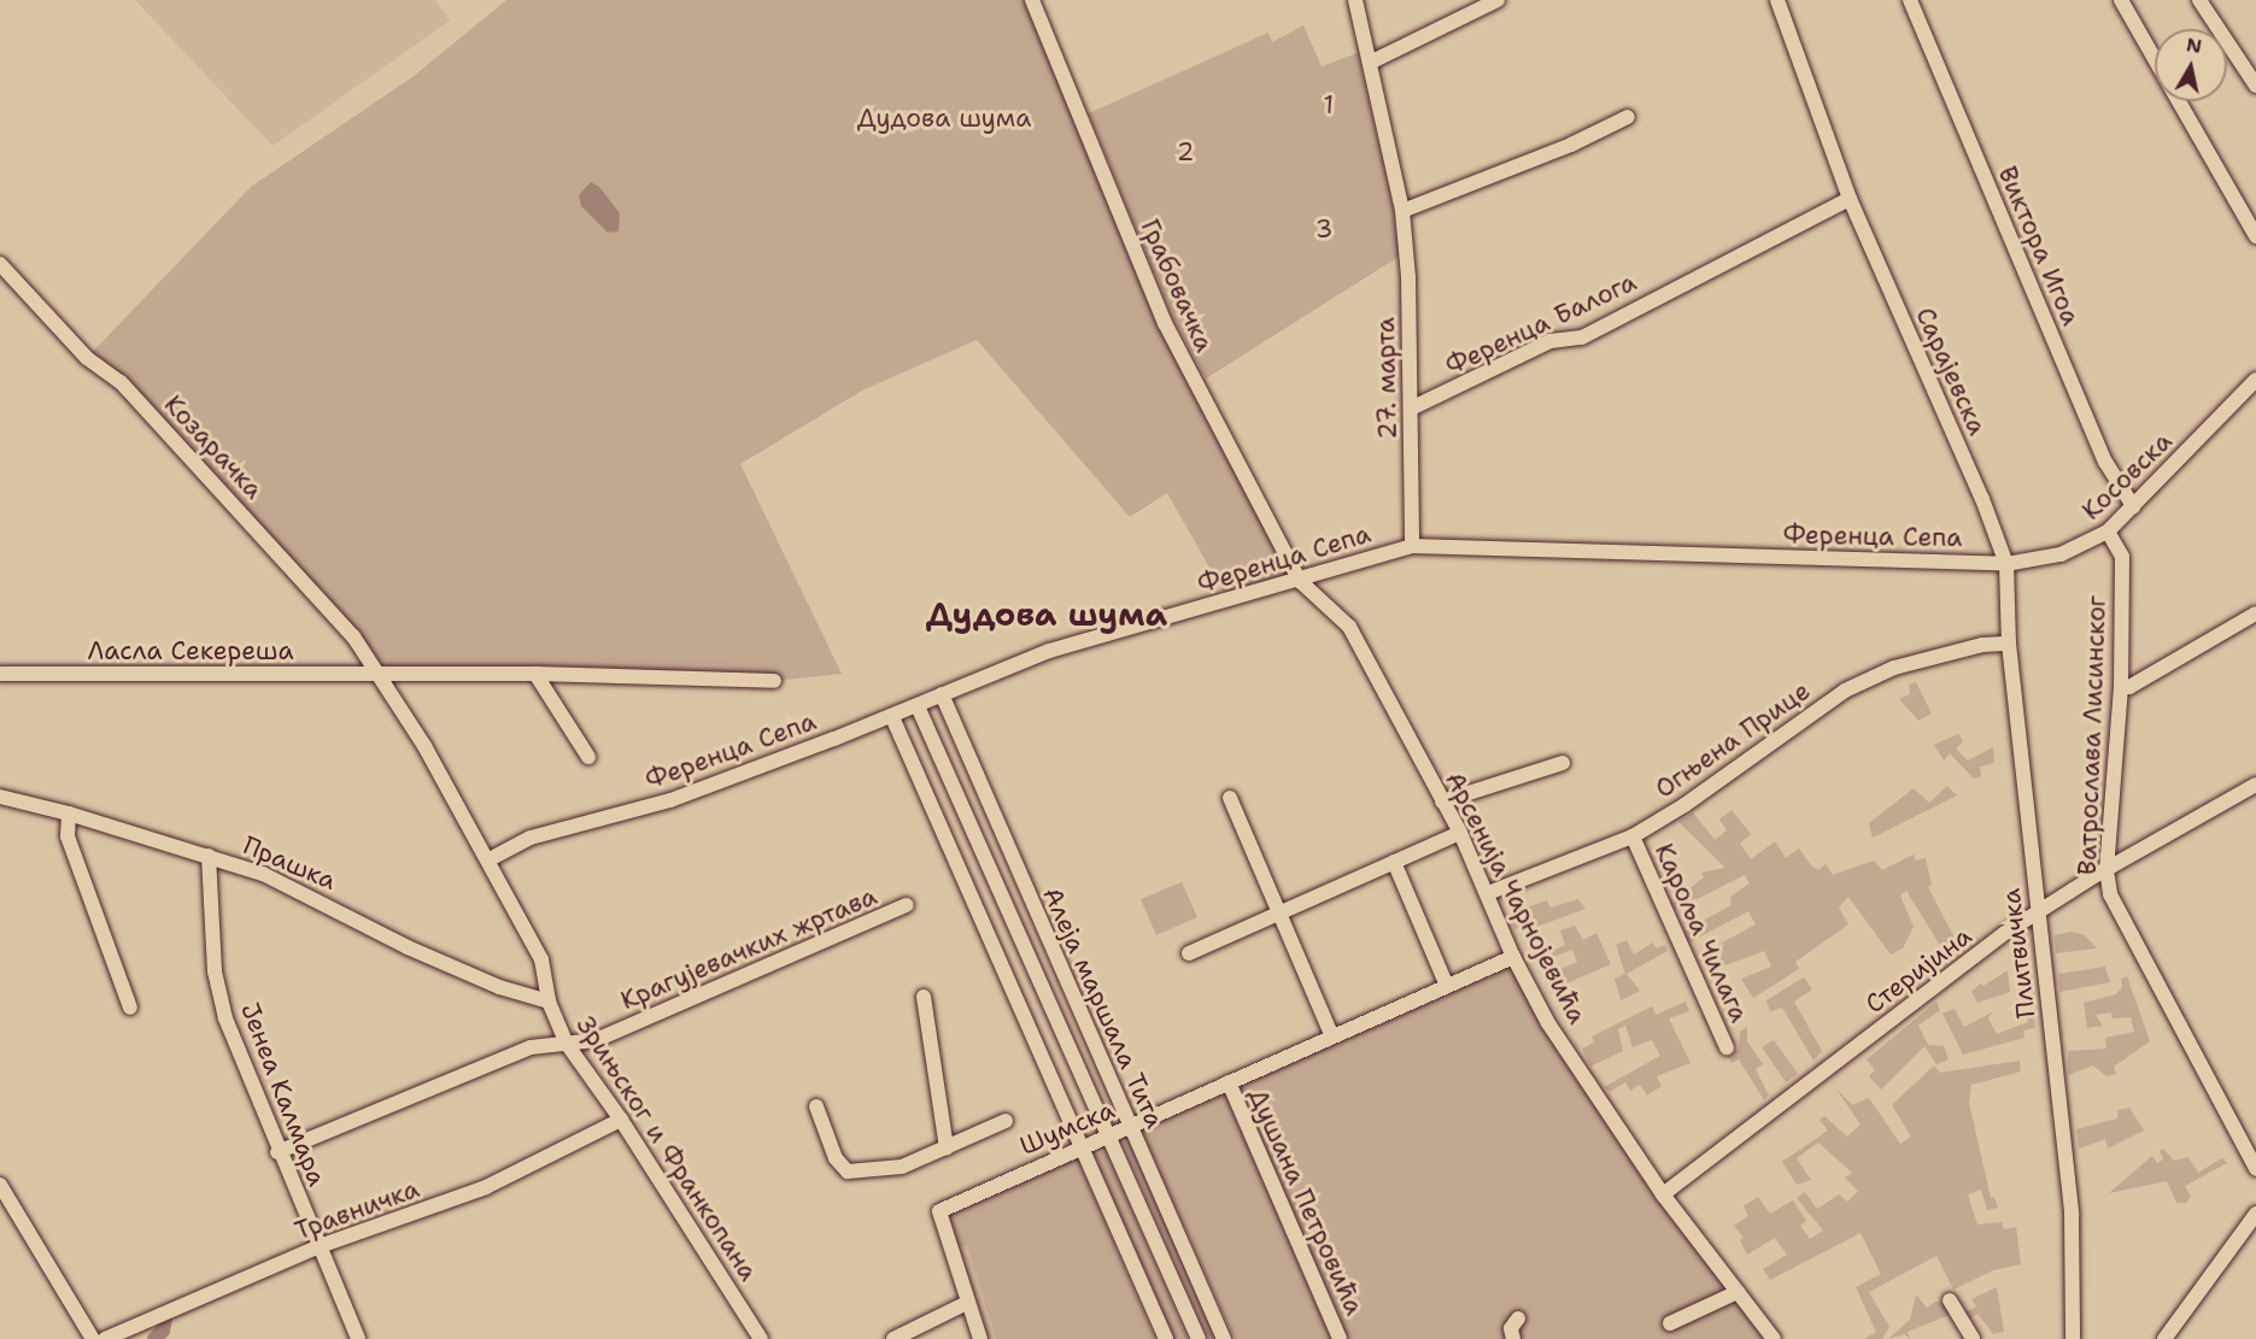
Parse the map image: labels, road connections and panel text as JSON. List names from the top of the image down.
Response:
{
  "streets": {
    "street": [
      "Виктора Игоа",
      "Грабовачка",
      "Ференца Балога",
      "Сарајевска",
      "27. марта",
      "Козарачка",
      "Косовска",
      "Ференца Сепа",
      "Ласла Секереша",
      "Ватрослава Лисинског",
      "Огњена Прице",
      "Прашка",
      "Арсенија Чарнојевића",
      "Кароља Чилага",
      "Крагујевачких жртава",
      "Плитвичка",
      "Стеријина",
      "Алеја маршала Тита",
      "Јенеа Калмара",
      "Шумска",
      "Зрињског и Франкопана",
      "Душана Петровића",
      "Травничка"
    ]
  },
  "crossings": [
    ["Виктора Игоа", "Косовска"],
    ["Грабовачка", "Ференца Сепа"],
    ["Грабовачка", "Арсенија Чарнојевића"],
    ["Ференца Балога", "Сарајевска"],
    ["Ференца Балога", "27. марта"],
    ["Сарајевска", "Косовска"],
    ["Сарајевска", "Ференца Сепа"],
    ["Сарајевска", "Плитвичка"],
    ["27. марта", "Ференца Сепа"],
    ["Козарачка", "Ференца Сепа"],
    ["Козарачка", "Ласла Секереша"],
    ["Козарачка", "Зрињског и Франкопана"],
    ["Косовска", "Ференца Сепа"],
    ["Косовска", "Ватрослава Лисинског"],
    ["Косовска", "Плитвичка"],
    ["Ференца Сепа", "Ласла Секереша"],
    ["Ференца Сепа", "Арсенија Чарнојевића"],
    ["Ференца Сепа", "Плитвичка"],
    ["Ференца Сепа", "Алеја маршала Тита"],
    ["Ференца Сепа", "Зрињског и Франкопана"],
    ["Ласла Секереша", "Зрињског и Франкопана"],
    ["Ватрослава Лисинског", "Стеријина"],
    ["Огњена Прице", "Арсенија Чарнојевића"],
    ["Огњена Прице", "Кароља Чилага"],
    ["Огњена Прице", "Плитвичка"],
    ["Прашка", "Јенеа Калмара"],
    ["Прашка", "Зрињског и Франкопана"],
    ["Арсенија Чарнојевића", "Стеријина"],
    ["Арсенија Чарнојевића", "Шумска"],
    ["Крагујевачких жртава", "Јенеа Калмара"],
    ["Крагујевачких жртава", "Зрињског и Франкопана"],
    ["Плитвичка", "Стеријина"],
    ["Алеја маршала Тита", "Шумска"],
    ["Јенеа Калмара", "Травничка"],
    ["Шумска", "Душана Петровића"],
    ["Зрињског и Франкопана", "Травничка"]
  ],
  "districts": ["Дудова шума"],
  "parks": [
    "1",
    "Дудова шума",
    "2",
    "3"
  ],
  "north": "top"
}
